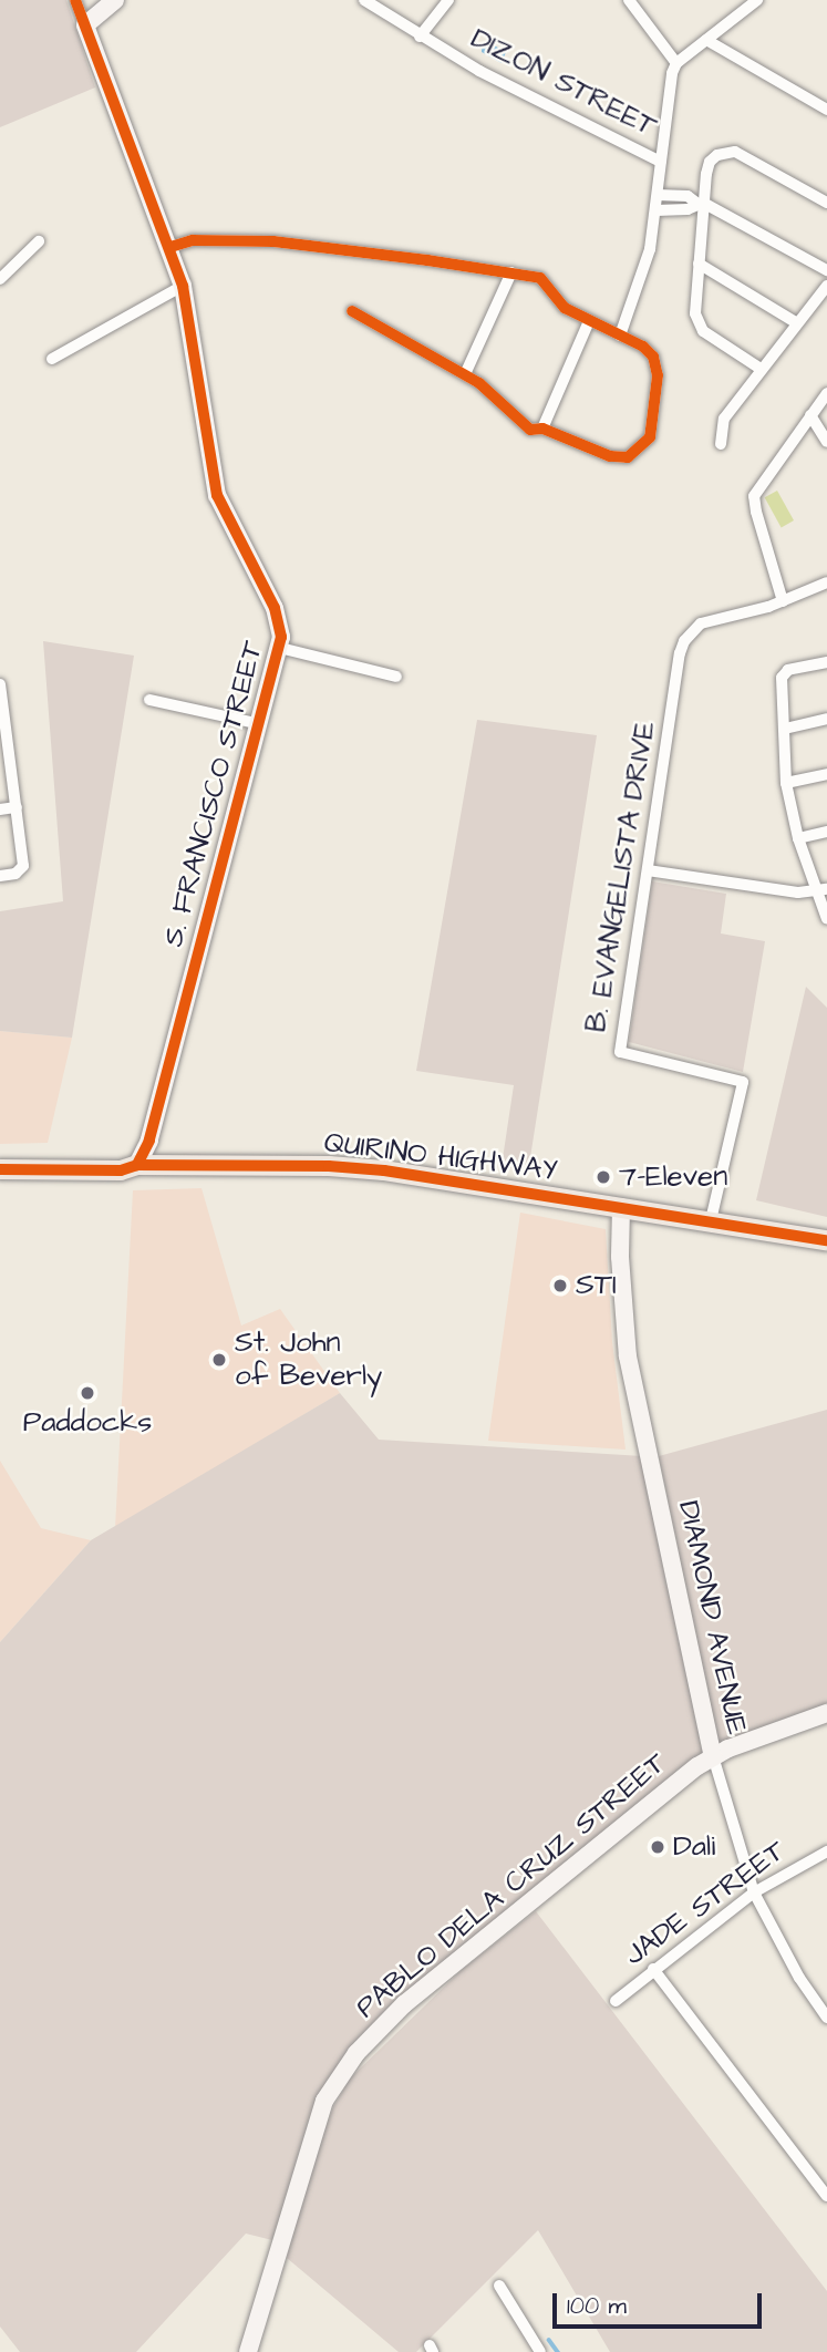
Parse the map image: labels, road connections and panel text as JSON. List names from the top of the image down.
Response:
{
  "streets": {
    "main road": ["QUIRINO HIGHWAY"],
    "street": [
      "DIZON STREET",
      "S. FRANCISCO STREET",
      "B. EVANGELISTA DRIVE",
      "DIAMOND AVENUE",
      "PABLO DELA CRUZ STREET",
      "JADE STREET"
    ]
  },
  "crossings": [
    ["S. FRANCISCO STREET", "QUIRINO HIGHWAY"],
    ["B. EVANGELISTA DRIVE", "QUIRINO HIGHWAY"],
    ["QUIRINO HIGHWAY", "DIAMOND AVENUE"],
    ["DIAMOND AVENUE", "PABLO DELA CRUZ STREET"],
    ["DIAMOND AVENUE", "JADE STREET"]
  ],
  "places": [
    "7-Eleven",
    "STI",
    "St. John of Beverly",
    "Paddocks",
    "Dali"
  ],
  "scale_bar": "100 m"
}
